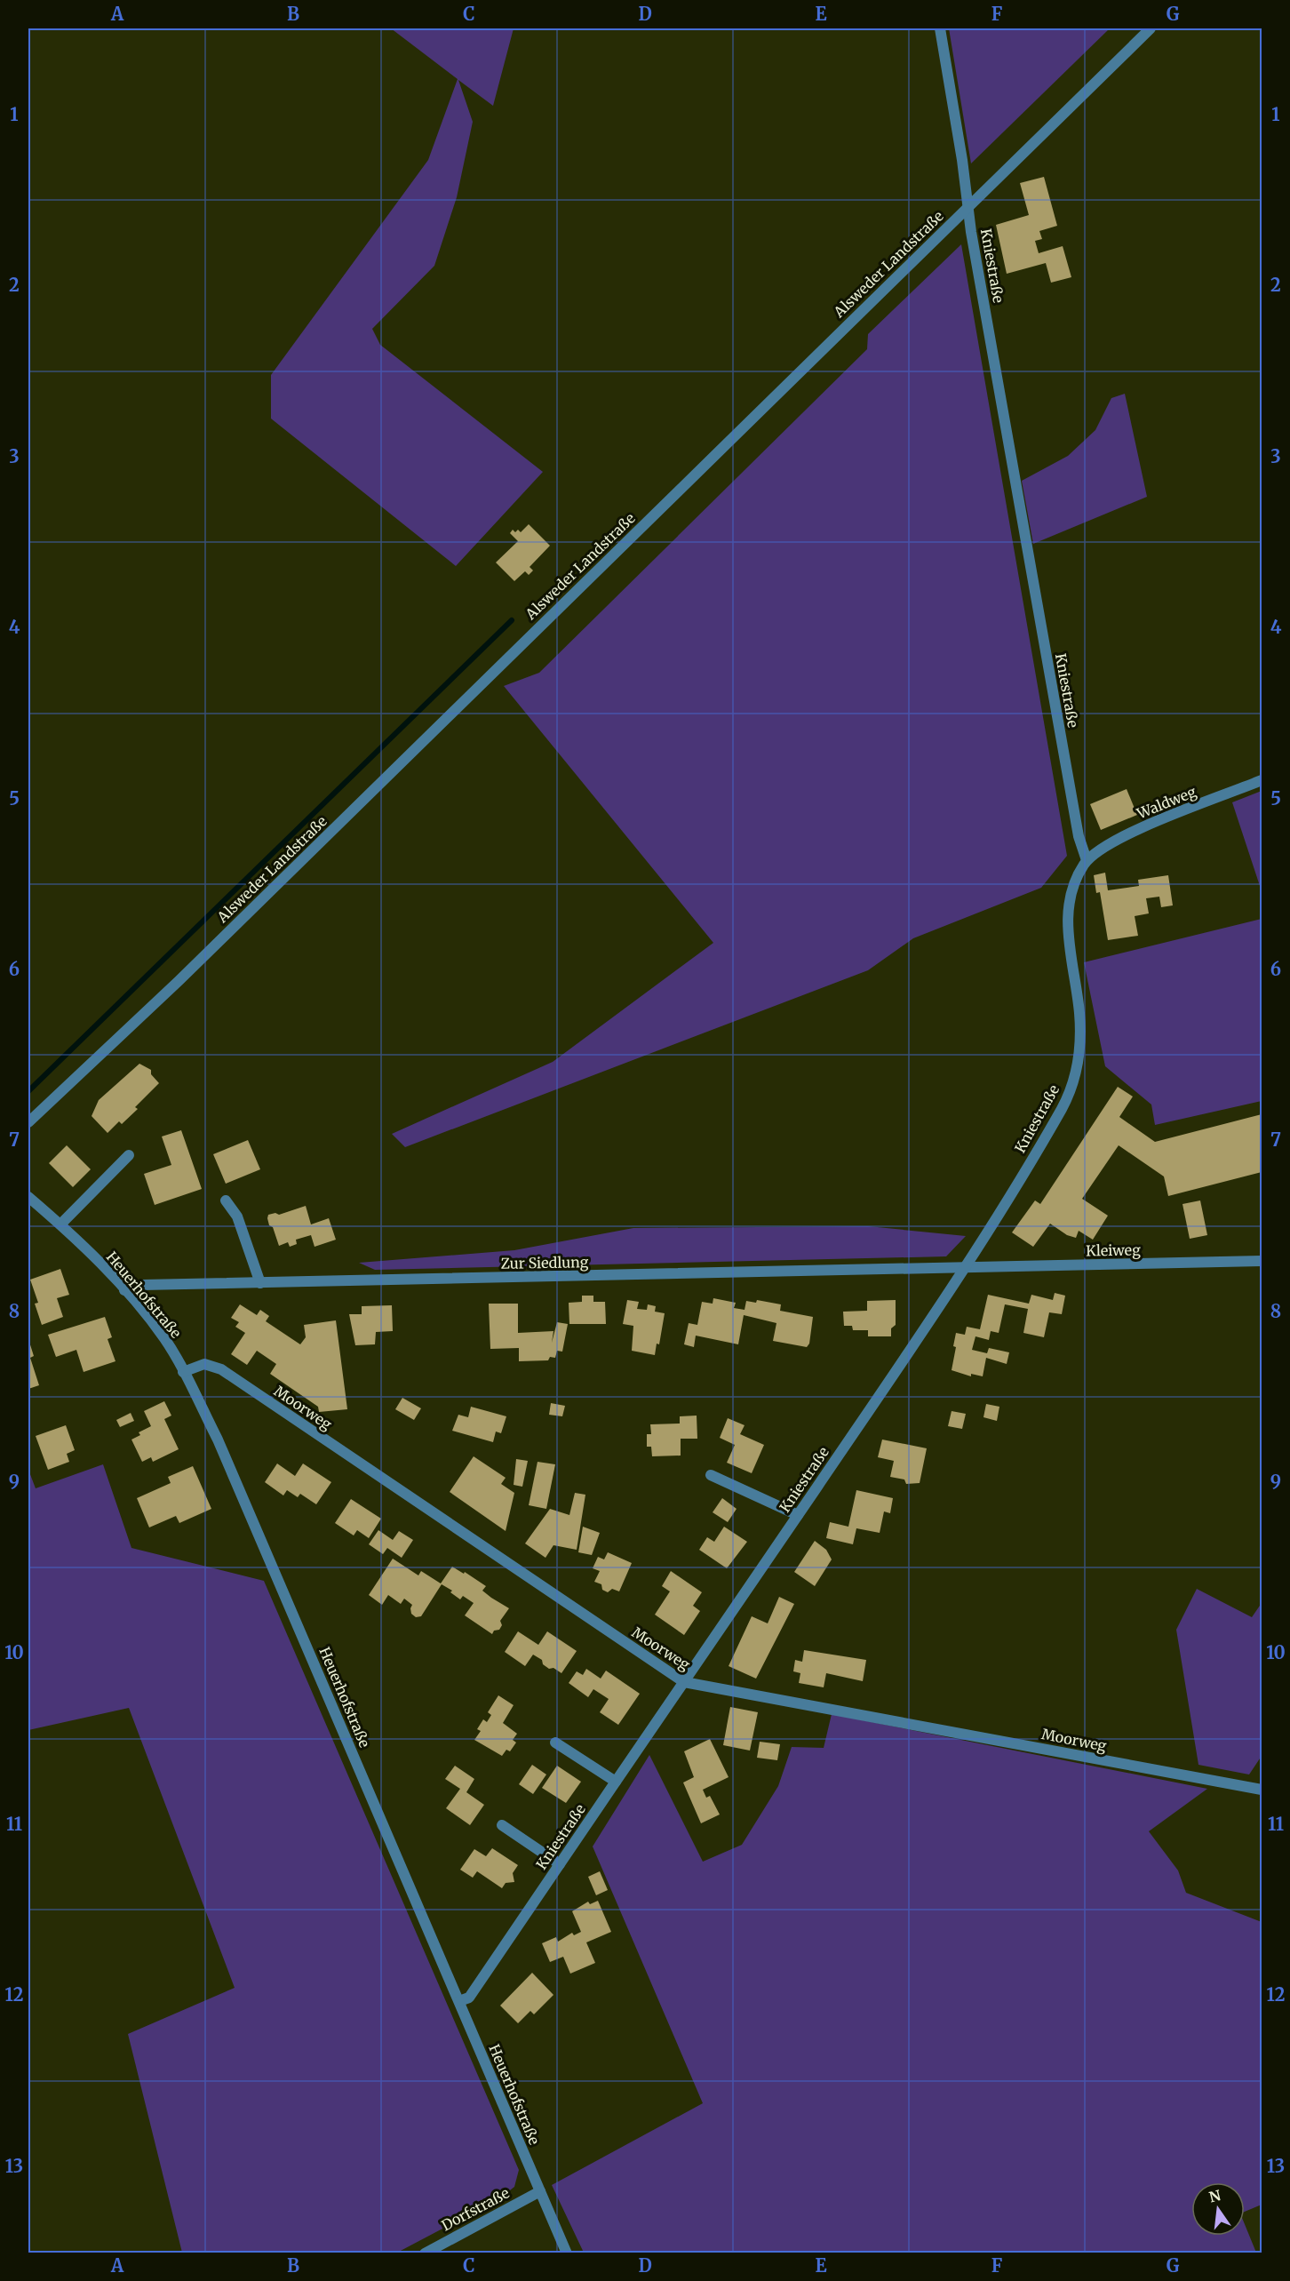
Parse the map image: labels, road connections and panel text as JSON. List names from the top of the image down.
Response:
{
  "streets": {
    "street": [
      "Alsweder Landstraße",
      "Kniestraße",
      "Waldweg",
      "Kleiweg",
      "Zur Siedlung",
      "Heuerhofstraße",
      "Moorweg",
      "Dorfstraße"
    ]
  },
  "crossings": [
    ["Alsweder Landstraße", "Kniestraße"],
    ["Kniestraße", "Waldweg"],
    ["Kniestraße", "Kleiweg"],
    ["Kniestraße", "Zur Siedlung"],
    ["Kniestraße", "Heuerhofstraße"],
    ["Kniestraße", "Moorweg"],
    ["Kleiweg", "Zur Siedlung"],
    ["Zur Siedlung", "Heuerhofstraße"],
    ["Heuerhofstraße", "Moorweg"],
    ["Heuerhofstraße", "Dorfstraße"]
  ],
  "north": "top",
  "grid": {
    "columns": [
      "A",
      "B",
      "C",
      "D",
      "E",
      "F",
      "G"
    ],
    "rows": [
      "1",
      "2",
      "3",
      "4",
      "5",
      "6",
      "7",
      "8",
      "9",
      "10",
      "11",
      "12",
      "13"
    ]
  }
}
